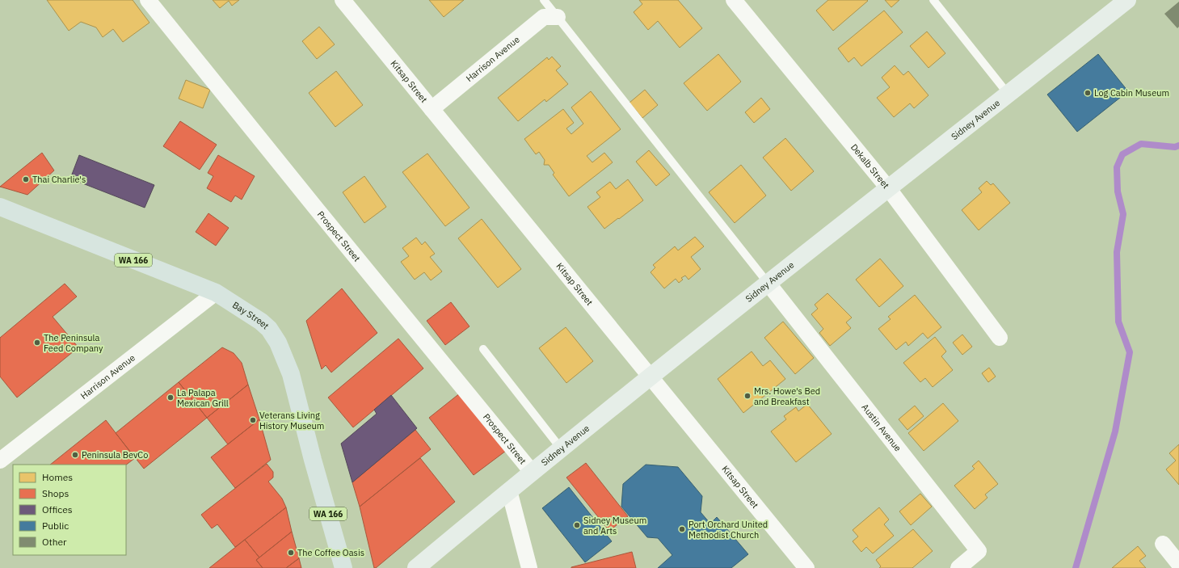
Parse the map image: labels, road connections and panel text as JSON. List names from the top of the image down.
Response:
{
  "streets": {
    "main road": ["Sidney Avenue", "WA 166", "Bay Street"],
    "street": [
      "Harrison Avenue",
      "Kitsap Street",
      "Dekalb Street",
      "Prospect Street",
      "Austin Avenue"
    ]
  },
  "crossings": [
    ["Harrison Avenue", "Kitsap Street"],
    ["Harrison Avenue", "Bay Street"],
    ["Kitsap Street", "Sidney Avenue"],
    ["Sidney Avenue", "Dekalb Street"],
    ["Sidney Avenue", "Prospect Street"],
    ["Sidney Avenue", "Austin Avenue"]
  ],
  "places": [
    "Log Cabin Museum",
    "Thai Charlie's",
    "The Peninsula Feed Company",
    "Mrs. Howe's Bed and Breakfast",
    "La Palapa Mexican Grill",
    "Veterans Living History Museum",
    "Peninsula BevCo",
    "Sidney Museum and Arts",
    "Port Orchard United Methodist Church",
    "The Coffee Oasis"
  ],
  "legend": [
    "Homes",
    "Shops",
    "Offices",
    "Public",
    "Other"
  ]
}
